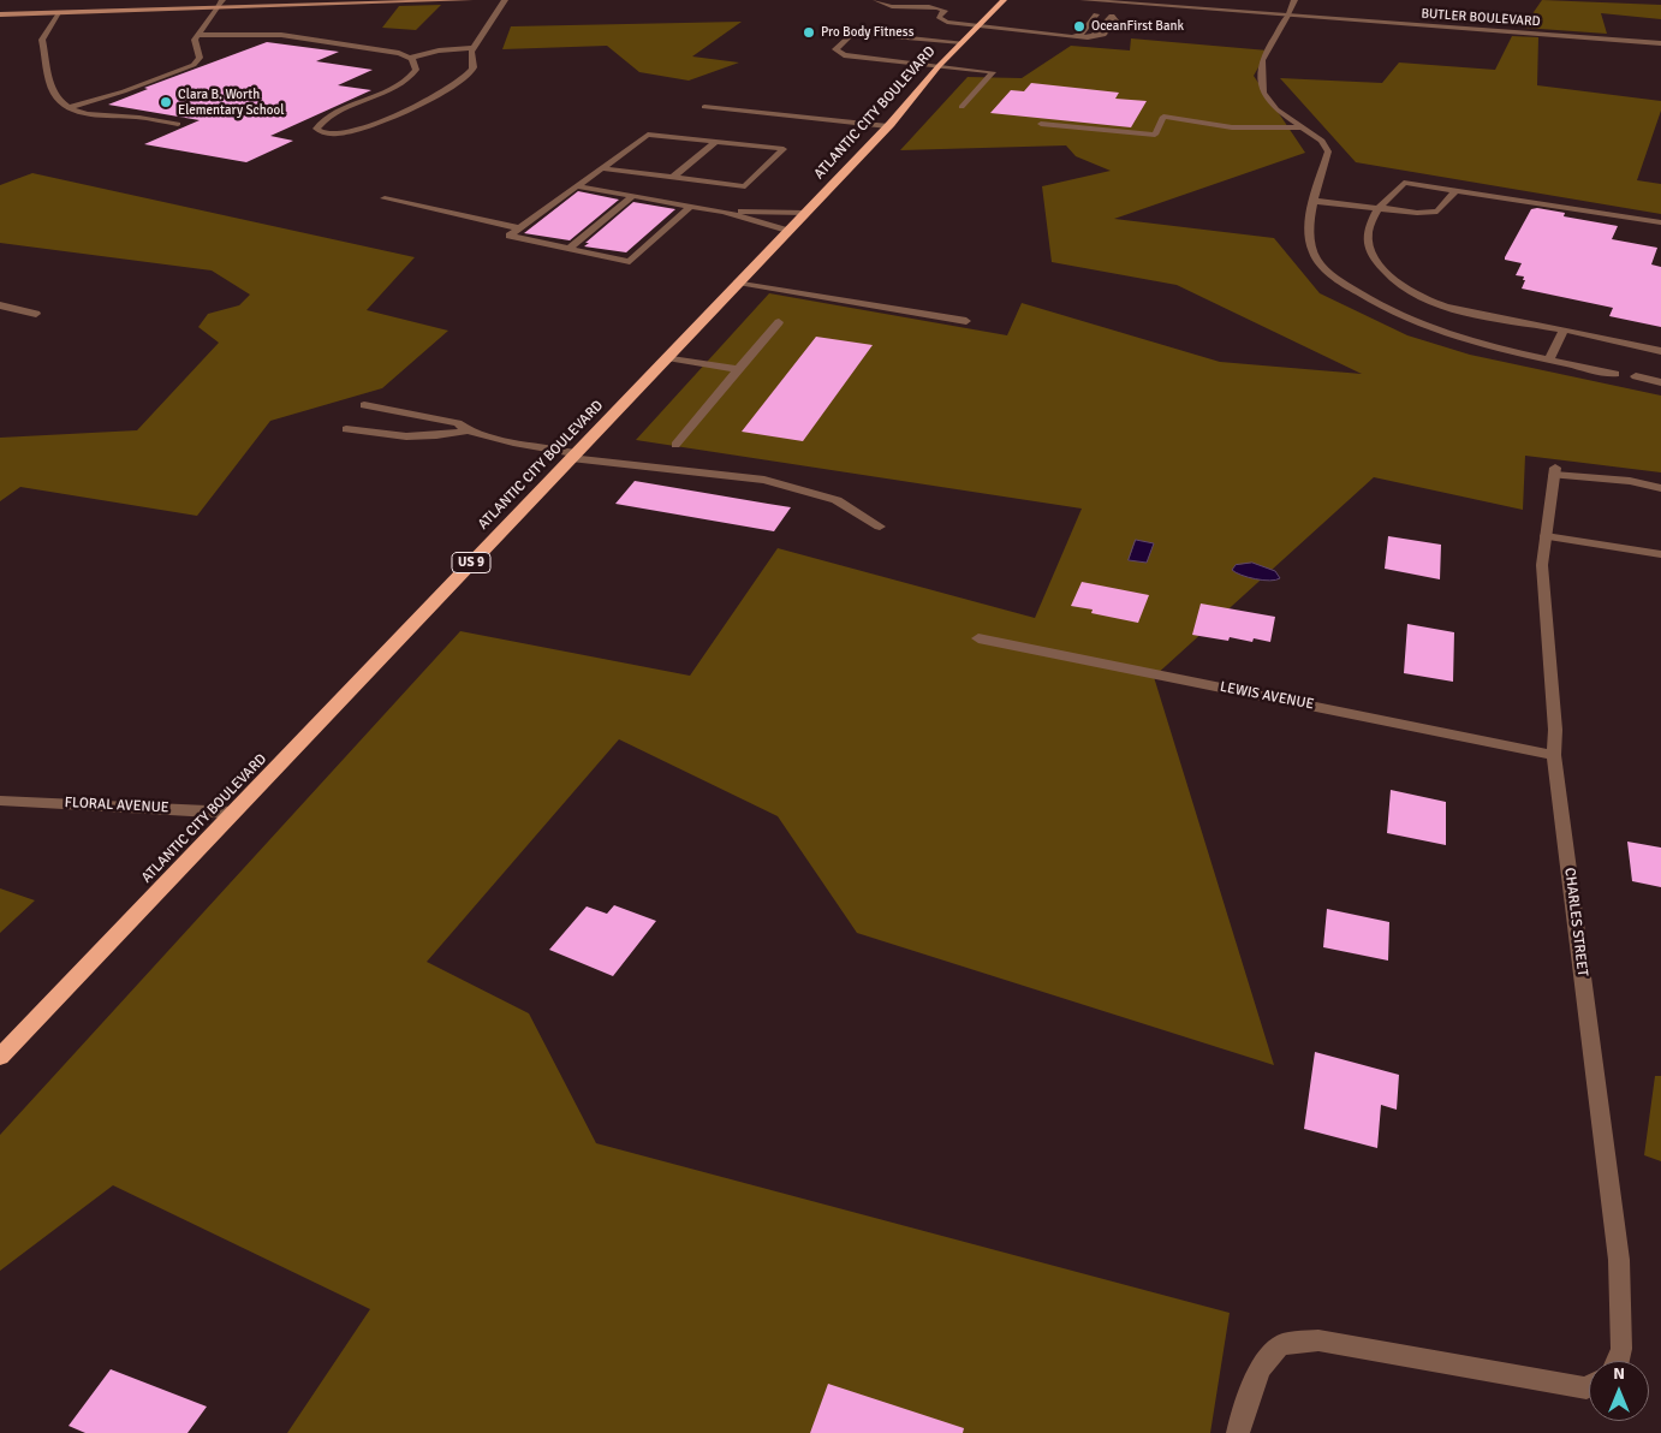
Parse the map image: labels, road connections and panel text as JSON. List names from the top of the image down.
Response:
{
  "streets": {
    "highway": ["ATLANTIC CITY BOULEVARD", "US 9"],
    "street": [
      "BUTLER BOULEVARD",
      "LEWIS AVENUE",
      "FLORAL AVENUE",
      "CHARLES STREET"
    ]
  },
  "crossings": [
    ["ATLANTIC CITY BOULEVARD", "FLORAL AVENUE"],
    ["LEWIS AVENUE", "CHARLES STREET"]
  ],
  "places": ["OceanFirst Bank", "Pro Body Fitness", "Clara B. Worth Elementary School"],
  "north": "top"
}
